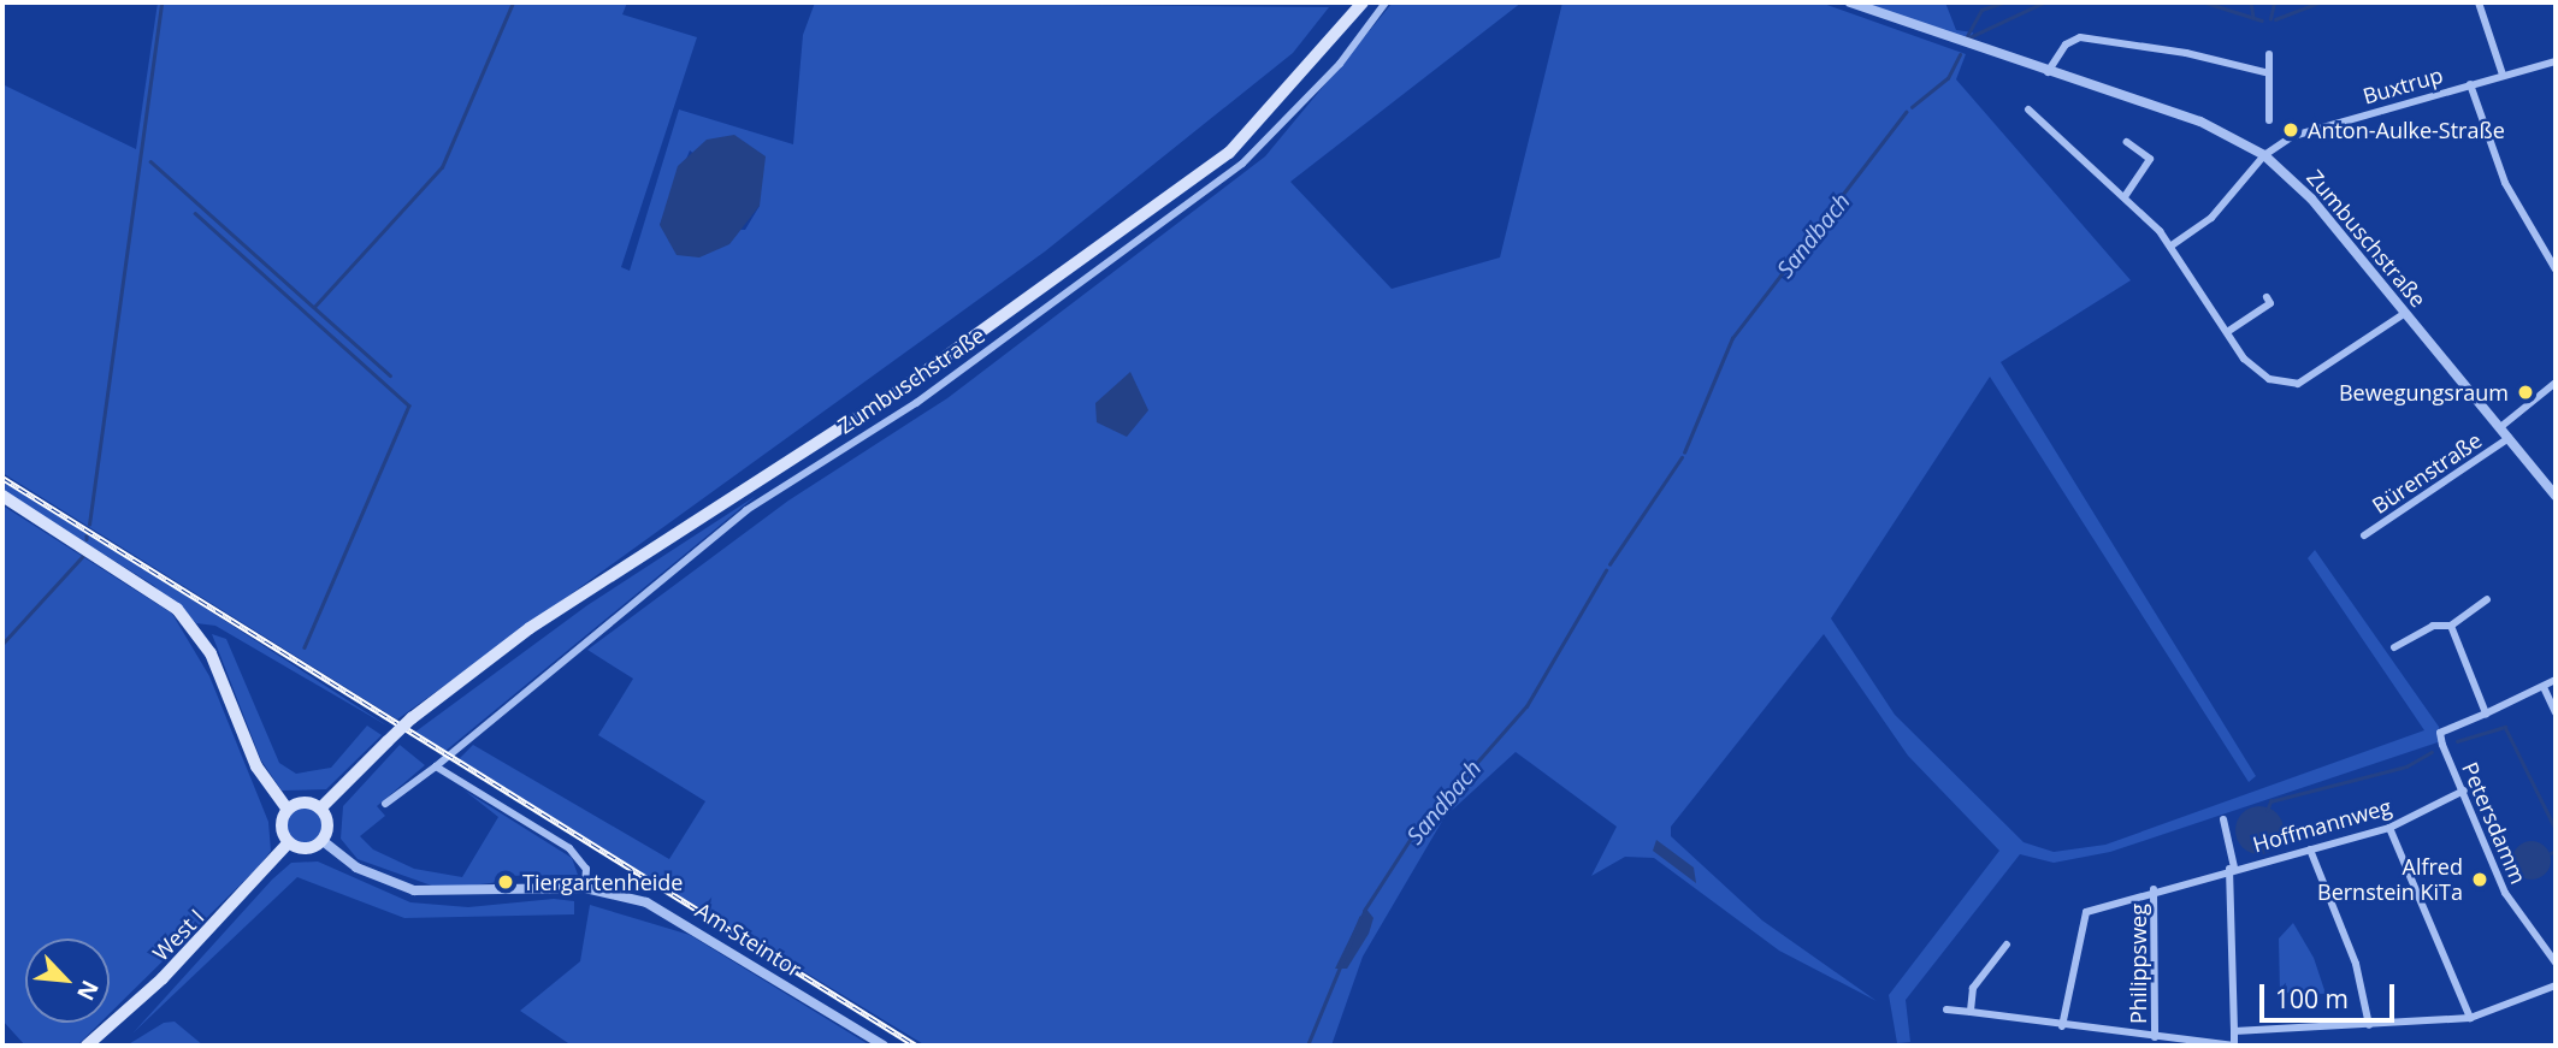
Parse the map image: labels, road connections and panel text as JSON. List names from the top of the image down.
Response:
{
  "streets": {
    "main road": ["West I"],
    "street": [
      "Buxtrup",
      "Zumbuschstraße",
      "Bürenstraße",
      "Petersdamm",
      "Hoffmannweg",
      "Am Steintor",
      "Philippsweg"
    ]
  },
  "crossings": [
    ["Buxtrup", "Zumbuschstraße"],
    ["Zumbuschstraße", "Bürenstraße"],
    ["Petersdamm", "Hoffmannweg"],
    ["Hoffmannweg", "Philippsweg"],
    ["West I", "Am Steintor"]
  ],
  "water": ["Sandbach"],
  "places": [
    "Anton-Aulke-Straße",
    "Bewegungsraum",
    "Alfred Bernstein KiTa",
    "Tiergartenheide"
  ],
  "scale_bar": "100 m",
  "north": "bottom right"
}
